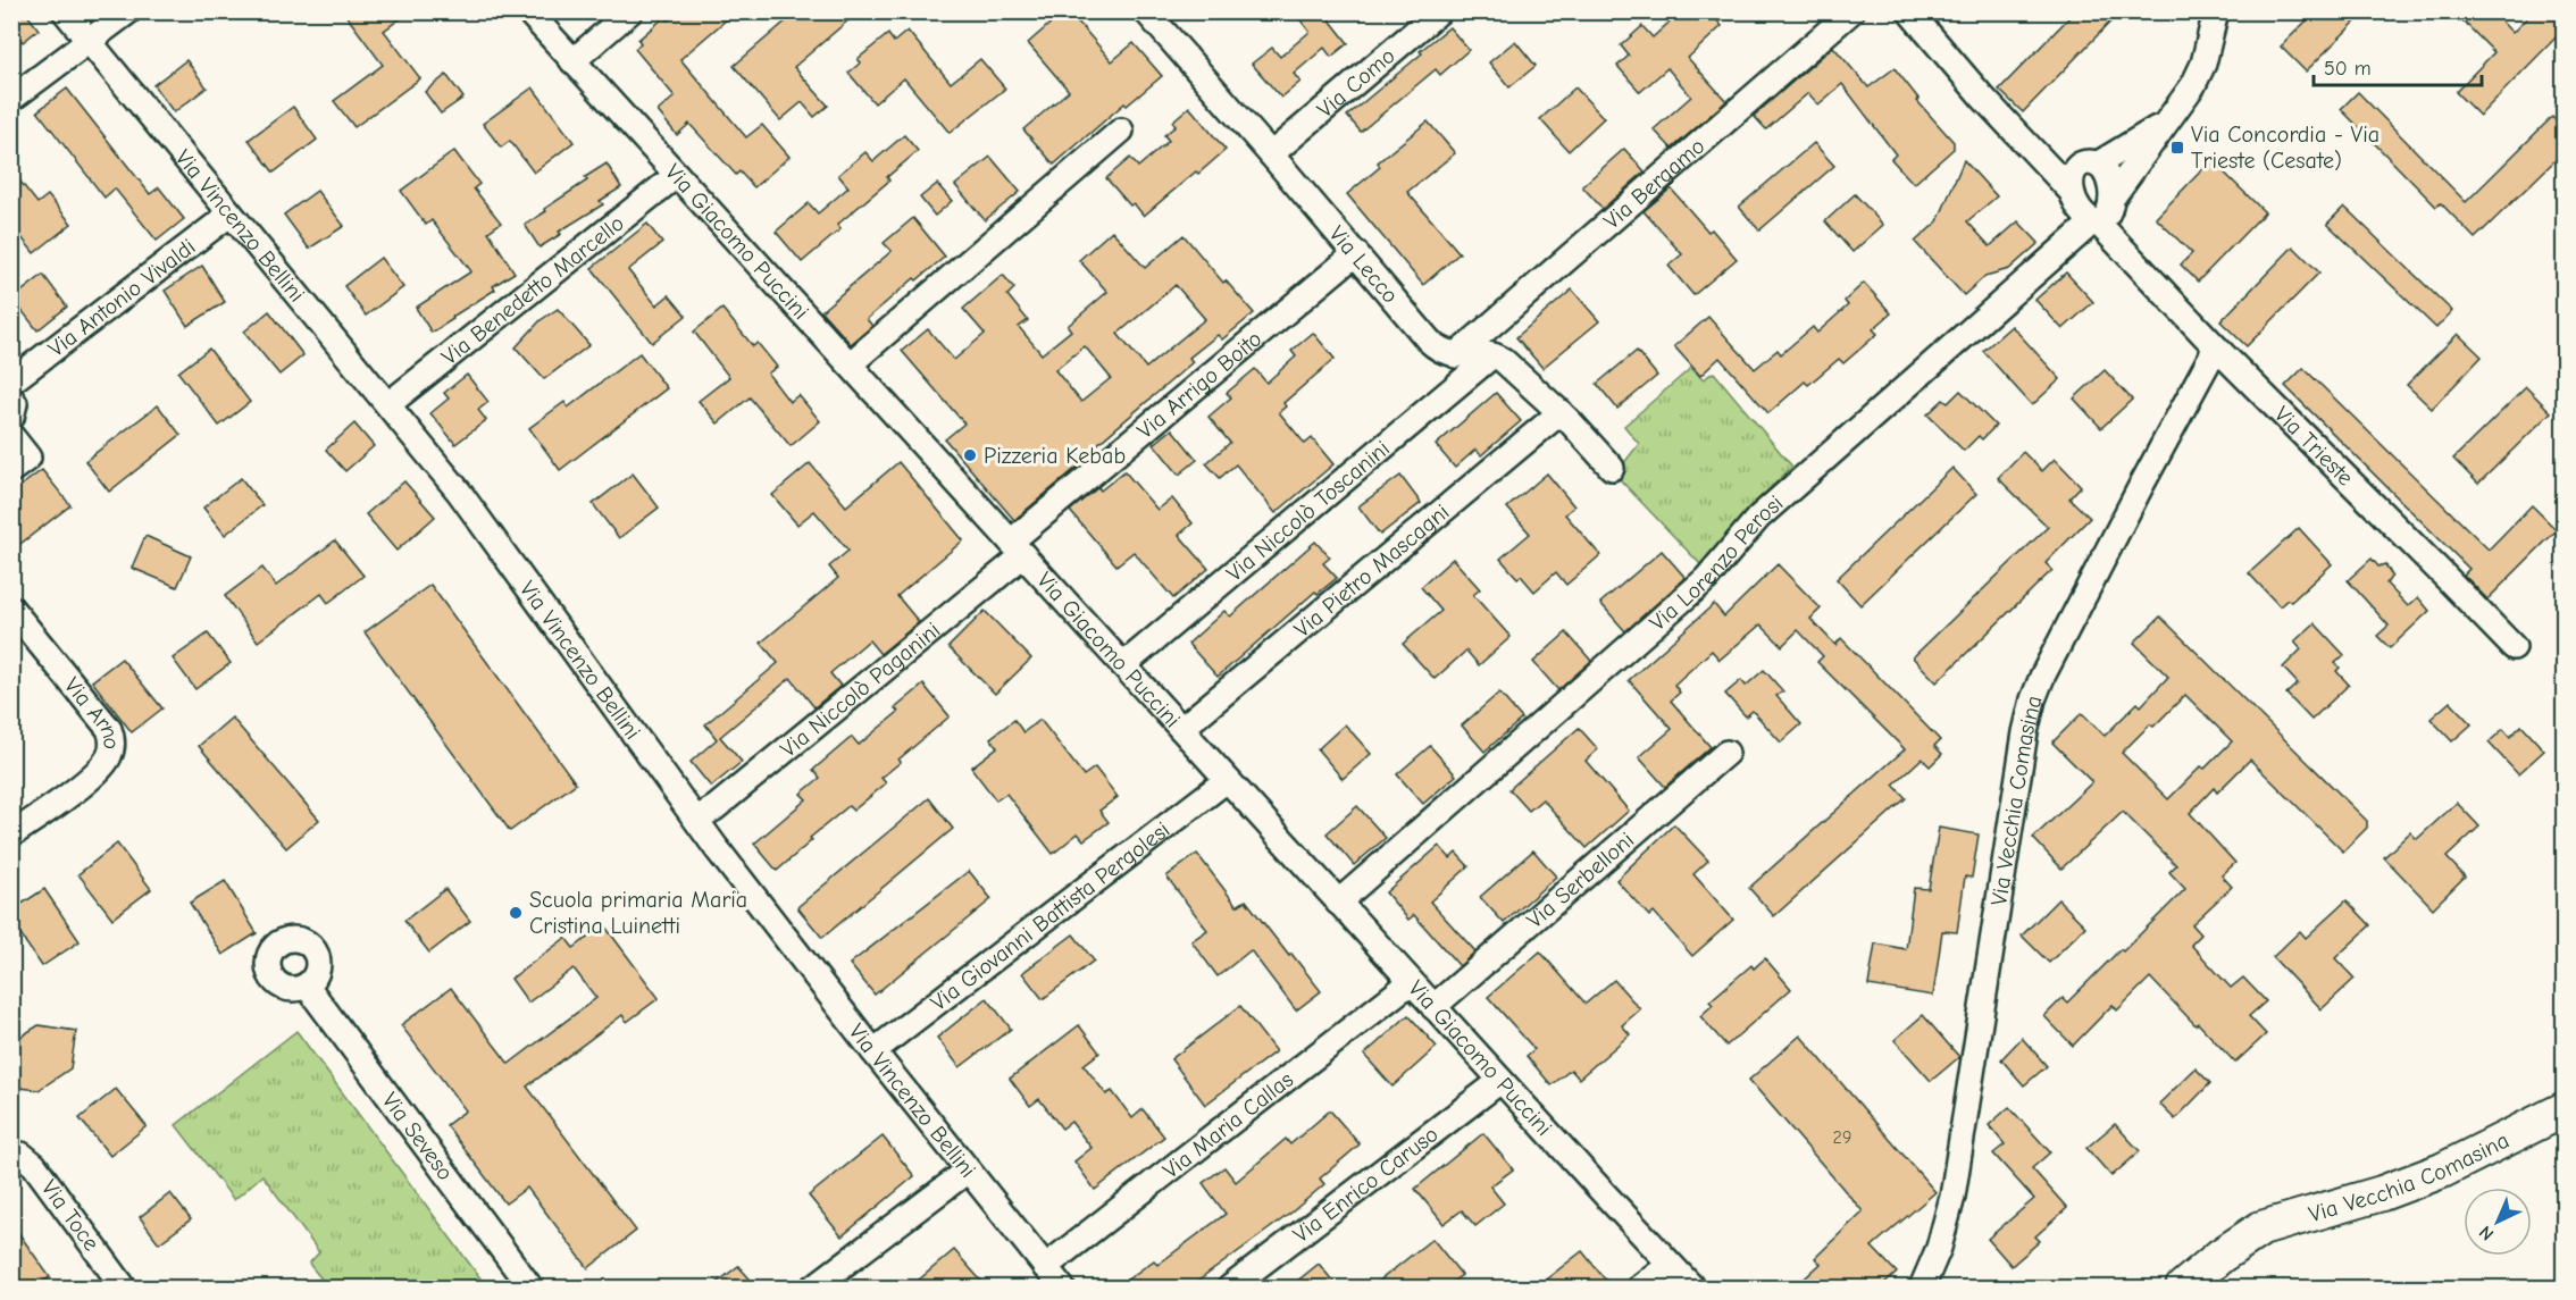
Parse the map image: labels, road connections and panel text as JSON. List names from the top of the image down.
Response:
{
  "streets": {
    "street": [
      "Via Como",
      "Via Bergamo",
      "Via Vincenzo Bellini",
      "Via Giacomo Puccini",
      "Via Lecco",
      "Via Benedetto Marcello",
      "Via Antonio Vivaldi",
      "Via Arrigo Boito",
      "Via Trieste",
      "Via Niccolò Toscanini",
      "Via Lorenzo Perosi",
      "Via Pietro Mascagni",
      "Via Niccolò Paganini",
      "Via Arno",
      "Via Vecchia Comasina",
      "Via Serbelloni",
      "Via Giovanni Battista Pergolesi",
      "Via Maria Callas",
      "Via Seveso",
      "Via Enrico Caruso",
      "Via Toce"
    ]
  },
  "crossings": [
    ["Via Como", "Via Lecco"],
    ["Via Bergamo", "Via Lecco"],
    ["Via Vincenzo Bellini", "Via Benedetto Marcello"],
    ["Via Vincenzo Bellini", "Via Antonio Vivaldi"],
    ["Via Vincenzo Bellini", "Via Niccolò Paganini"],
    ["Via Vincenzo Bellini", "Via Giovanni Battista Pergolesi"],
    ["Via Vincenzo Bellini", "Via Maria Callas"],
    ["Via Giacomo Puccini", "Via Benedetto Marcello"],
    ["Via Giacomo Puccini", "Via Arrigo Boito"],
    ["Via Giacomo Puccini", "Via Niccolò Toscanini"],
    ["Via Giacomo Puccini", "Via Lorenzo Perosi"],
    ["Via Giacomo Puccini", "Via Pietro Mascagni"],
    ["Via Giacomo Puccini", "Via Niccolò Paganini"],
    ["Via Giacomo Puccini", "Via Serbelloni"],
    ["Via Giacomo Puccini", "Via Giovanni Battista Pergolesi"],
    ["Via Giacomo Puccini", "Via Maria Callas"],
    ["Via Giacomo Puccini", "Via Enrico Caruso"],
    ["Via Lecco", "Via Arrigo Boito"],
    ["Via Arrigo Boito", "Via Niccolò Paganini"],
    ["Via Trieste", "Via Lorenzo Perosi"],
    ["Via Trieste", "Via Vecchia Comasina"]
  ],
  "places": {
    "transit": ["Via Concordia - Via Trieste (Cesate)"],
    "other": ["Pizzeria Kebab", "Scuola primaria Maria Cristina Luinetti"]
  },
  "house_numbers": ["29"],
  "scale_bar": "50 m",
  "north": "bottom left"
}
